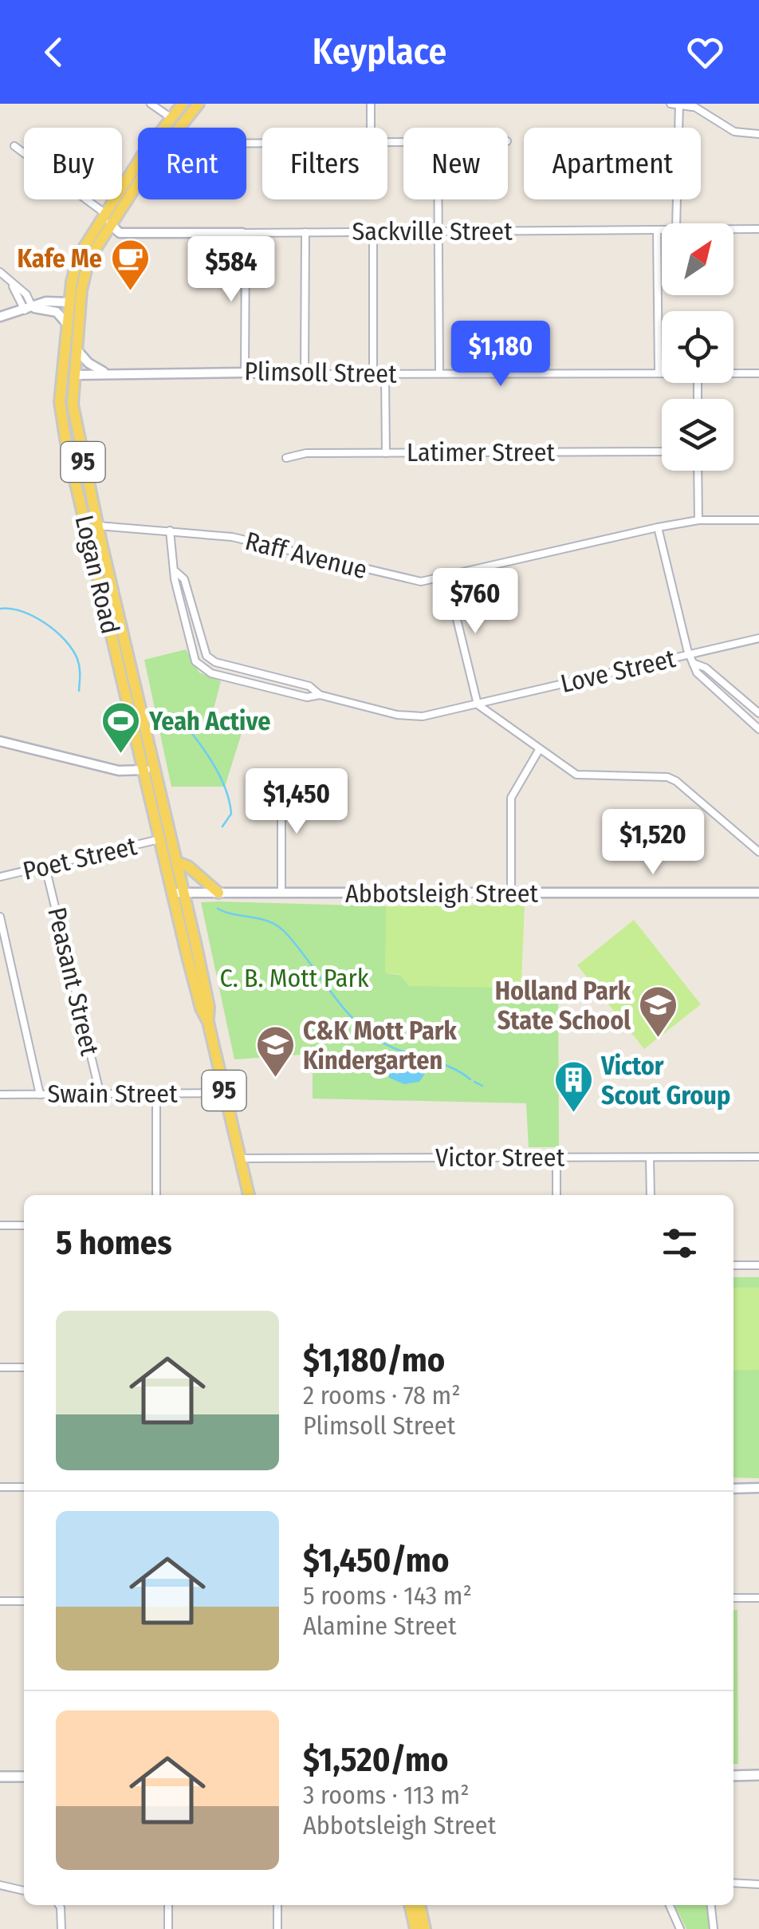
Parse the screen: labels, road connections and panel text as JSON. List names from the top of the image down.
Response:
{
  "streets": {
    "main road": ["95", "Logan Road"],
    "street": [
      "Sackville Street",
      "Plimsoll Street",
      "Latimer Street",
      "Raff Avenue",
      "Love Street",
      "Poet Street",
      "Abbotsleigh Street",
      "Peasant Street",
      "Swain Street",
      "Victor Street"
    ]
  },
  "crossings": [
    ["Sackville Street", "Logan Road"],
    ["Plimsoll Street", "Logan Road"],
    ["Raff Avenue", "Logan Road"],
    ["Logan Road", "Poet Street"],
    ["Logan Road", "Abbotsleigh Street"],
    ["Logan Road", "Swain Street"],
    ["Logan Road", "Victor Street"],
    ["Poet Street", "Peasant Street"],
    ["Peasant Street", "Swain Street"]
  ],
  "parks": ["C. B. Mott Park"],
  "places": {
    "cafe": ["Kafe Me"],
    "sports": ["Yeah Active"],
    "school or university": ["Holland Park State School", "C&K Mott Park Kindergarten"],
    "building": ["Victor Scout Group"]
  },
  "north": "top right",
  "page": {
    "header": "Keyplace",
    "chip": [
      "Buy",
      "Rent",
      "Filters",
      "New",
      "Apartment"
    ],
    "price": [
      "$584",
      "$1,180",
      "$760",
      "$1,450",
      "$1,520"
    ],
    "heading": "5 homes",
    "list": [
      {
        "name": "$1,180/mo",
        "note": "2 rooms · 78 m² · Plimsoll Street"
      },
      {
        "name": "$1,450/mo",
        "note": "5 rooms · 143 m² · Alamine Street"
      },
      {
        "name": "$1,520/mo",
        "note": "3 rooms · 113 m² · Abbotsleigh Street"
      }
    ]
  }
}
